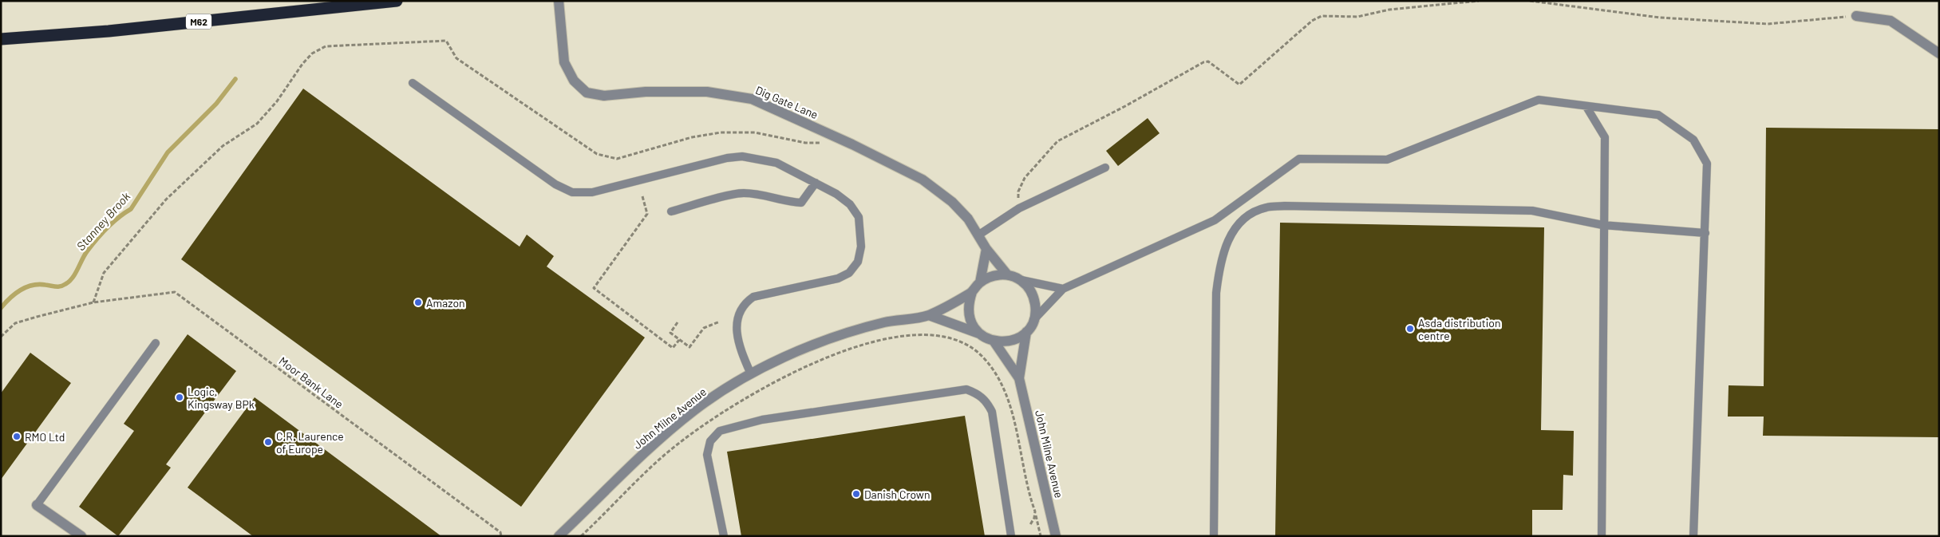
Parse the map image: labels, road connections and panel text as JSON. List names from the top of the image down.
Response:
{
  "streets": {
    "highway": ["M62"],
    "street": ["Dig Gate Lane", "John Milne Avenue"],
    "path": ["Moor Bank Lane"]
  },
  "crossings": [
    ["Dig Gate Lane", "John Milne Avenue"]
  ],
  "water": ["Stanney Brook"],
  "places": [
    "Amazon",
    "Asda distribution centre",
    "Logic, Kingsway BPk",
    "RMO Ltd",
    "C.R. Laurence of Europe",
    "Danish Crown"
  ]
}
